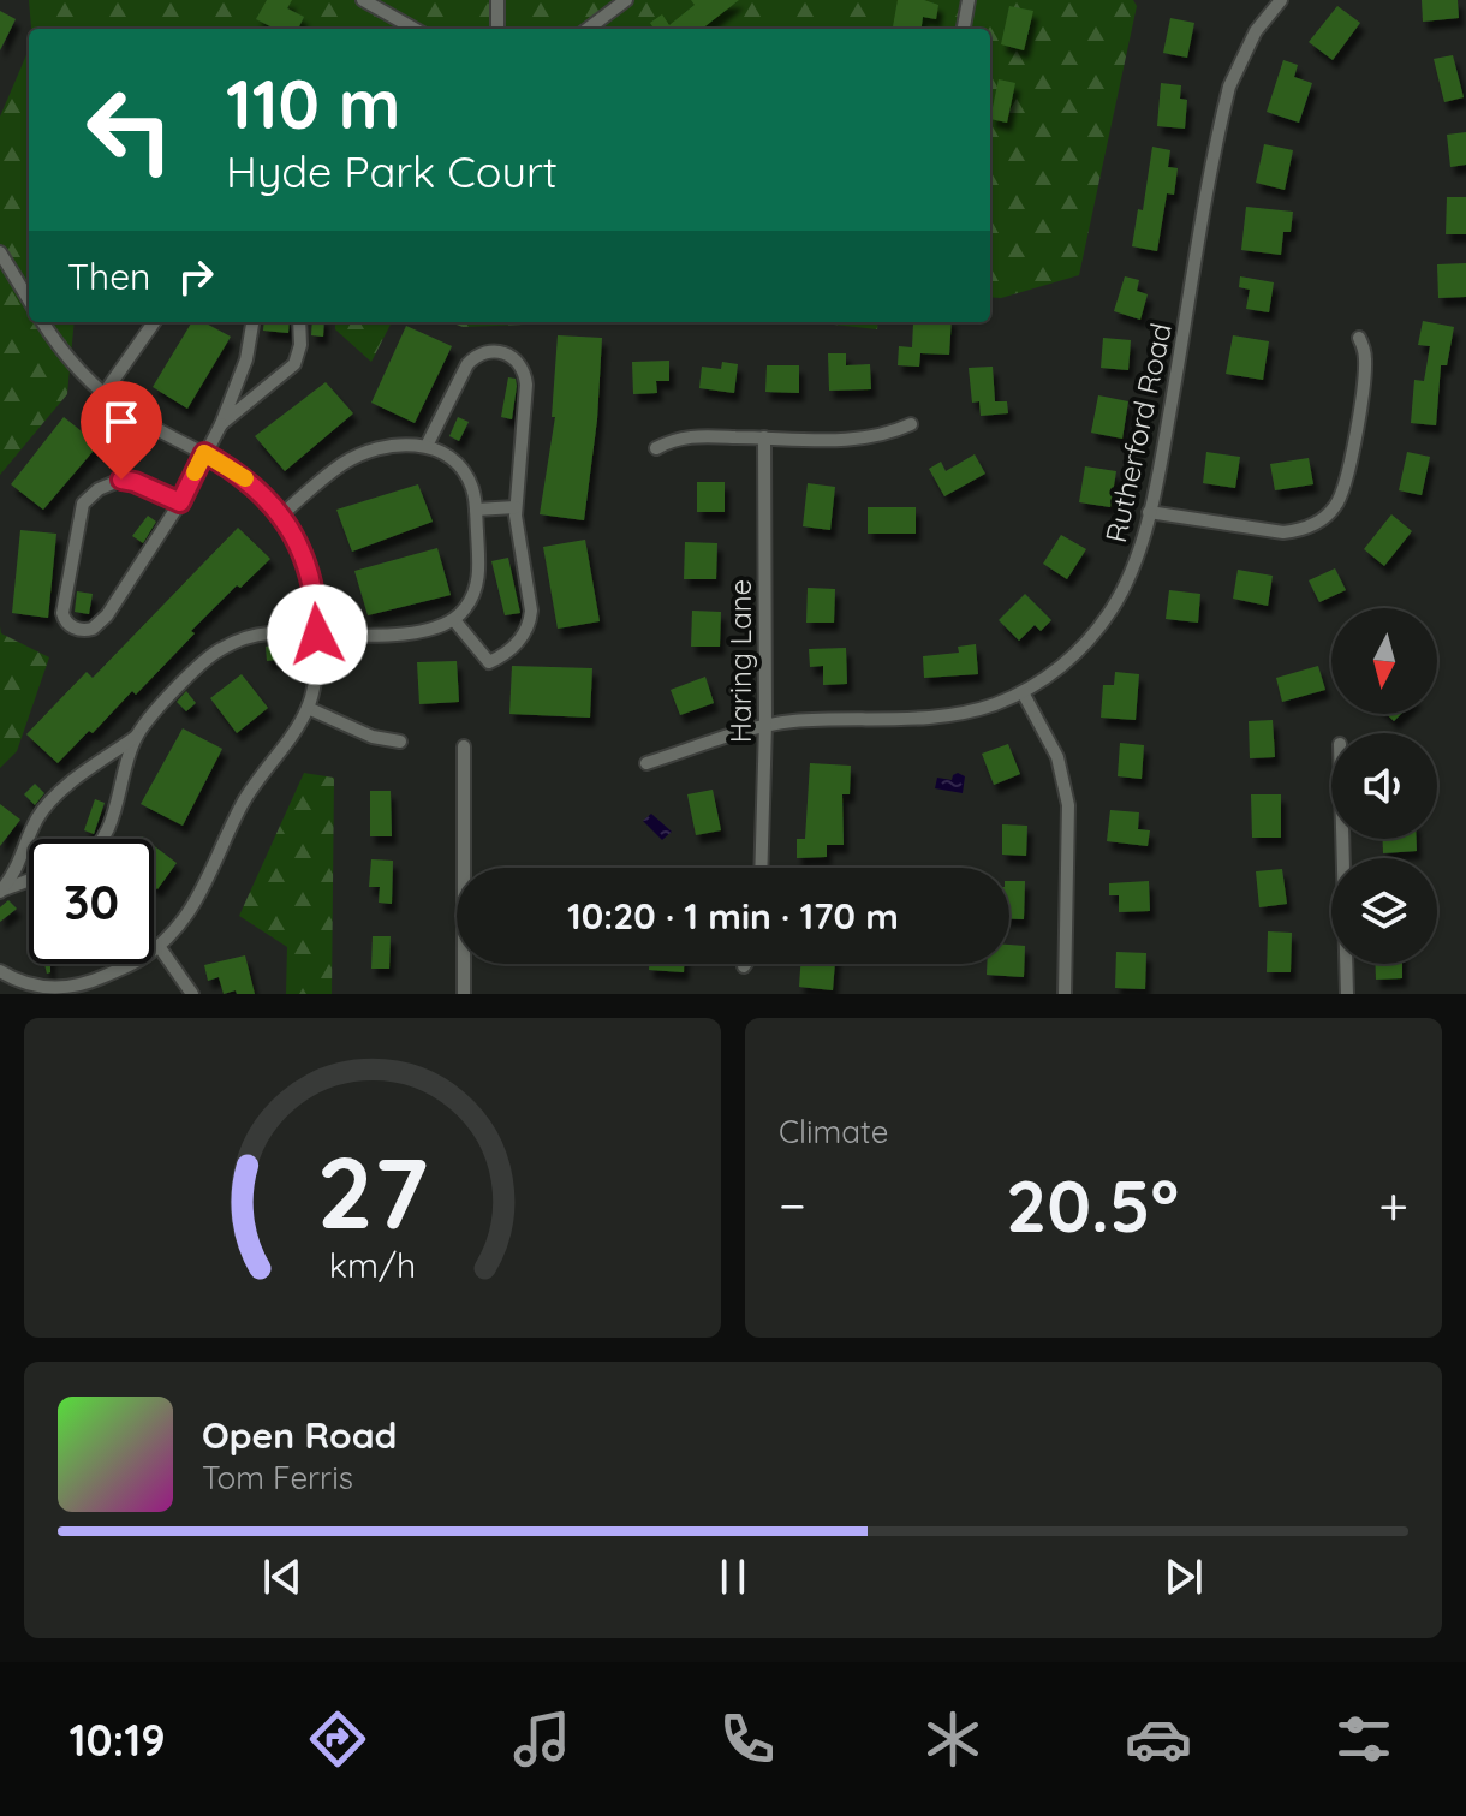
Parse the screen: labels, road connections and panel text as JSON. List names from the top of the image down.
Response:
{
  "streets": {
    "street": ["Rutherford Road", "Haring Lane"]
  },
  "crossings": [
    ["Rutherford Road", "Haring Lane"]
  ],
  "north": "bottom",
  "page": {
    "turn": ["110 m", "Hyde Park Court"],
    "then": "Then",
    "limit": "30",
    "trip": "10:20 · 1 min · 170 m",
    "tile": "Climate",
    "heat": ["−", "20.5°", "+"],
    "song": ["Open Road", "Tom Ferris"],
    "tabs": "10:19",
    "gauge": ["27", "km/h"]
  }
}
